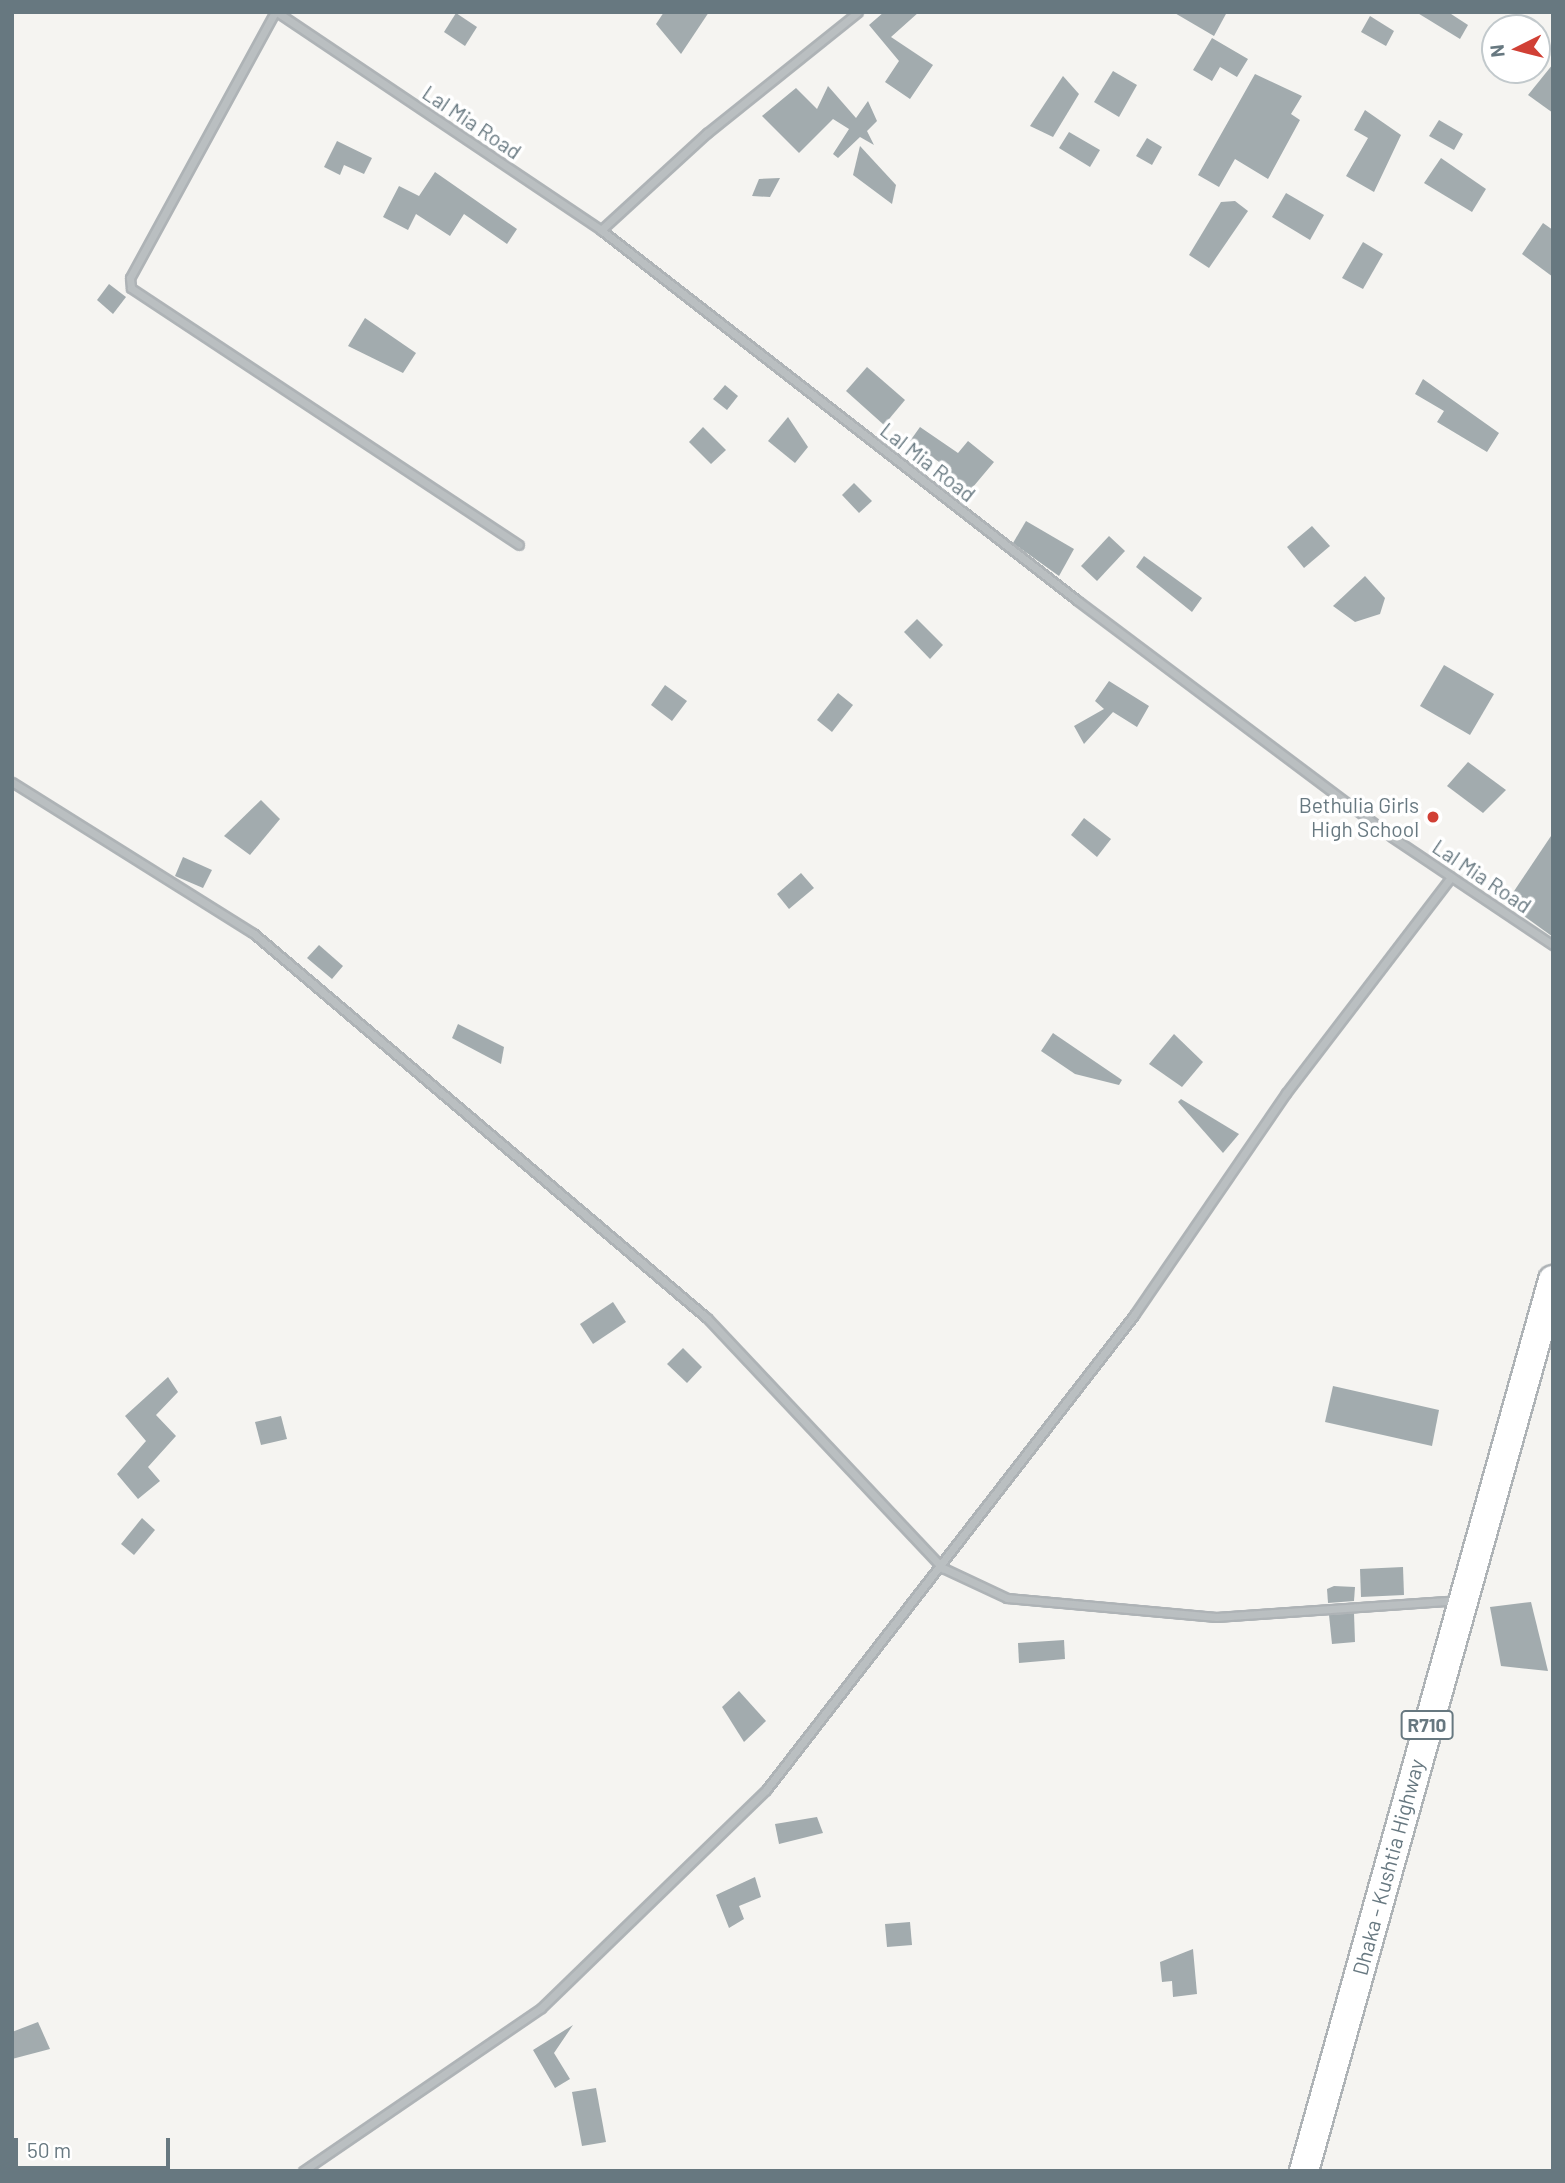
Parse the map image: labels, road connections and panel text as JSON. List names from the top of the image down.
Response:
{
  "streets": {
    "main road": ["R710", "Dhaka - Kushtia Highway"],
    "street": ["Lal Mia Road"]
  },
  "places": ["Bethulia Girls High School"],
  "scale_bar": "50 m",
  "north": "left"
}
